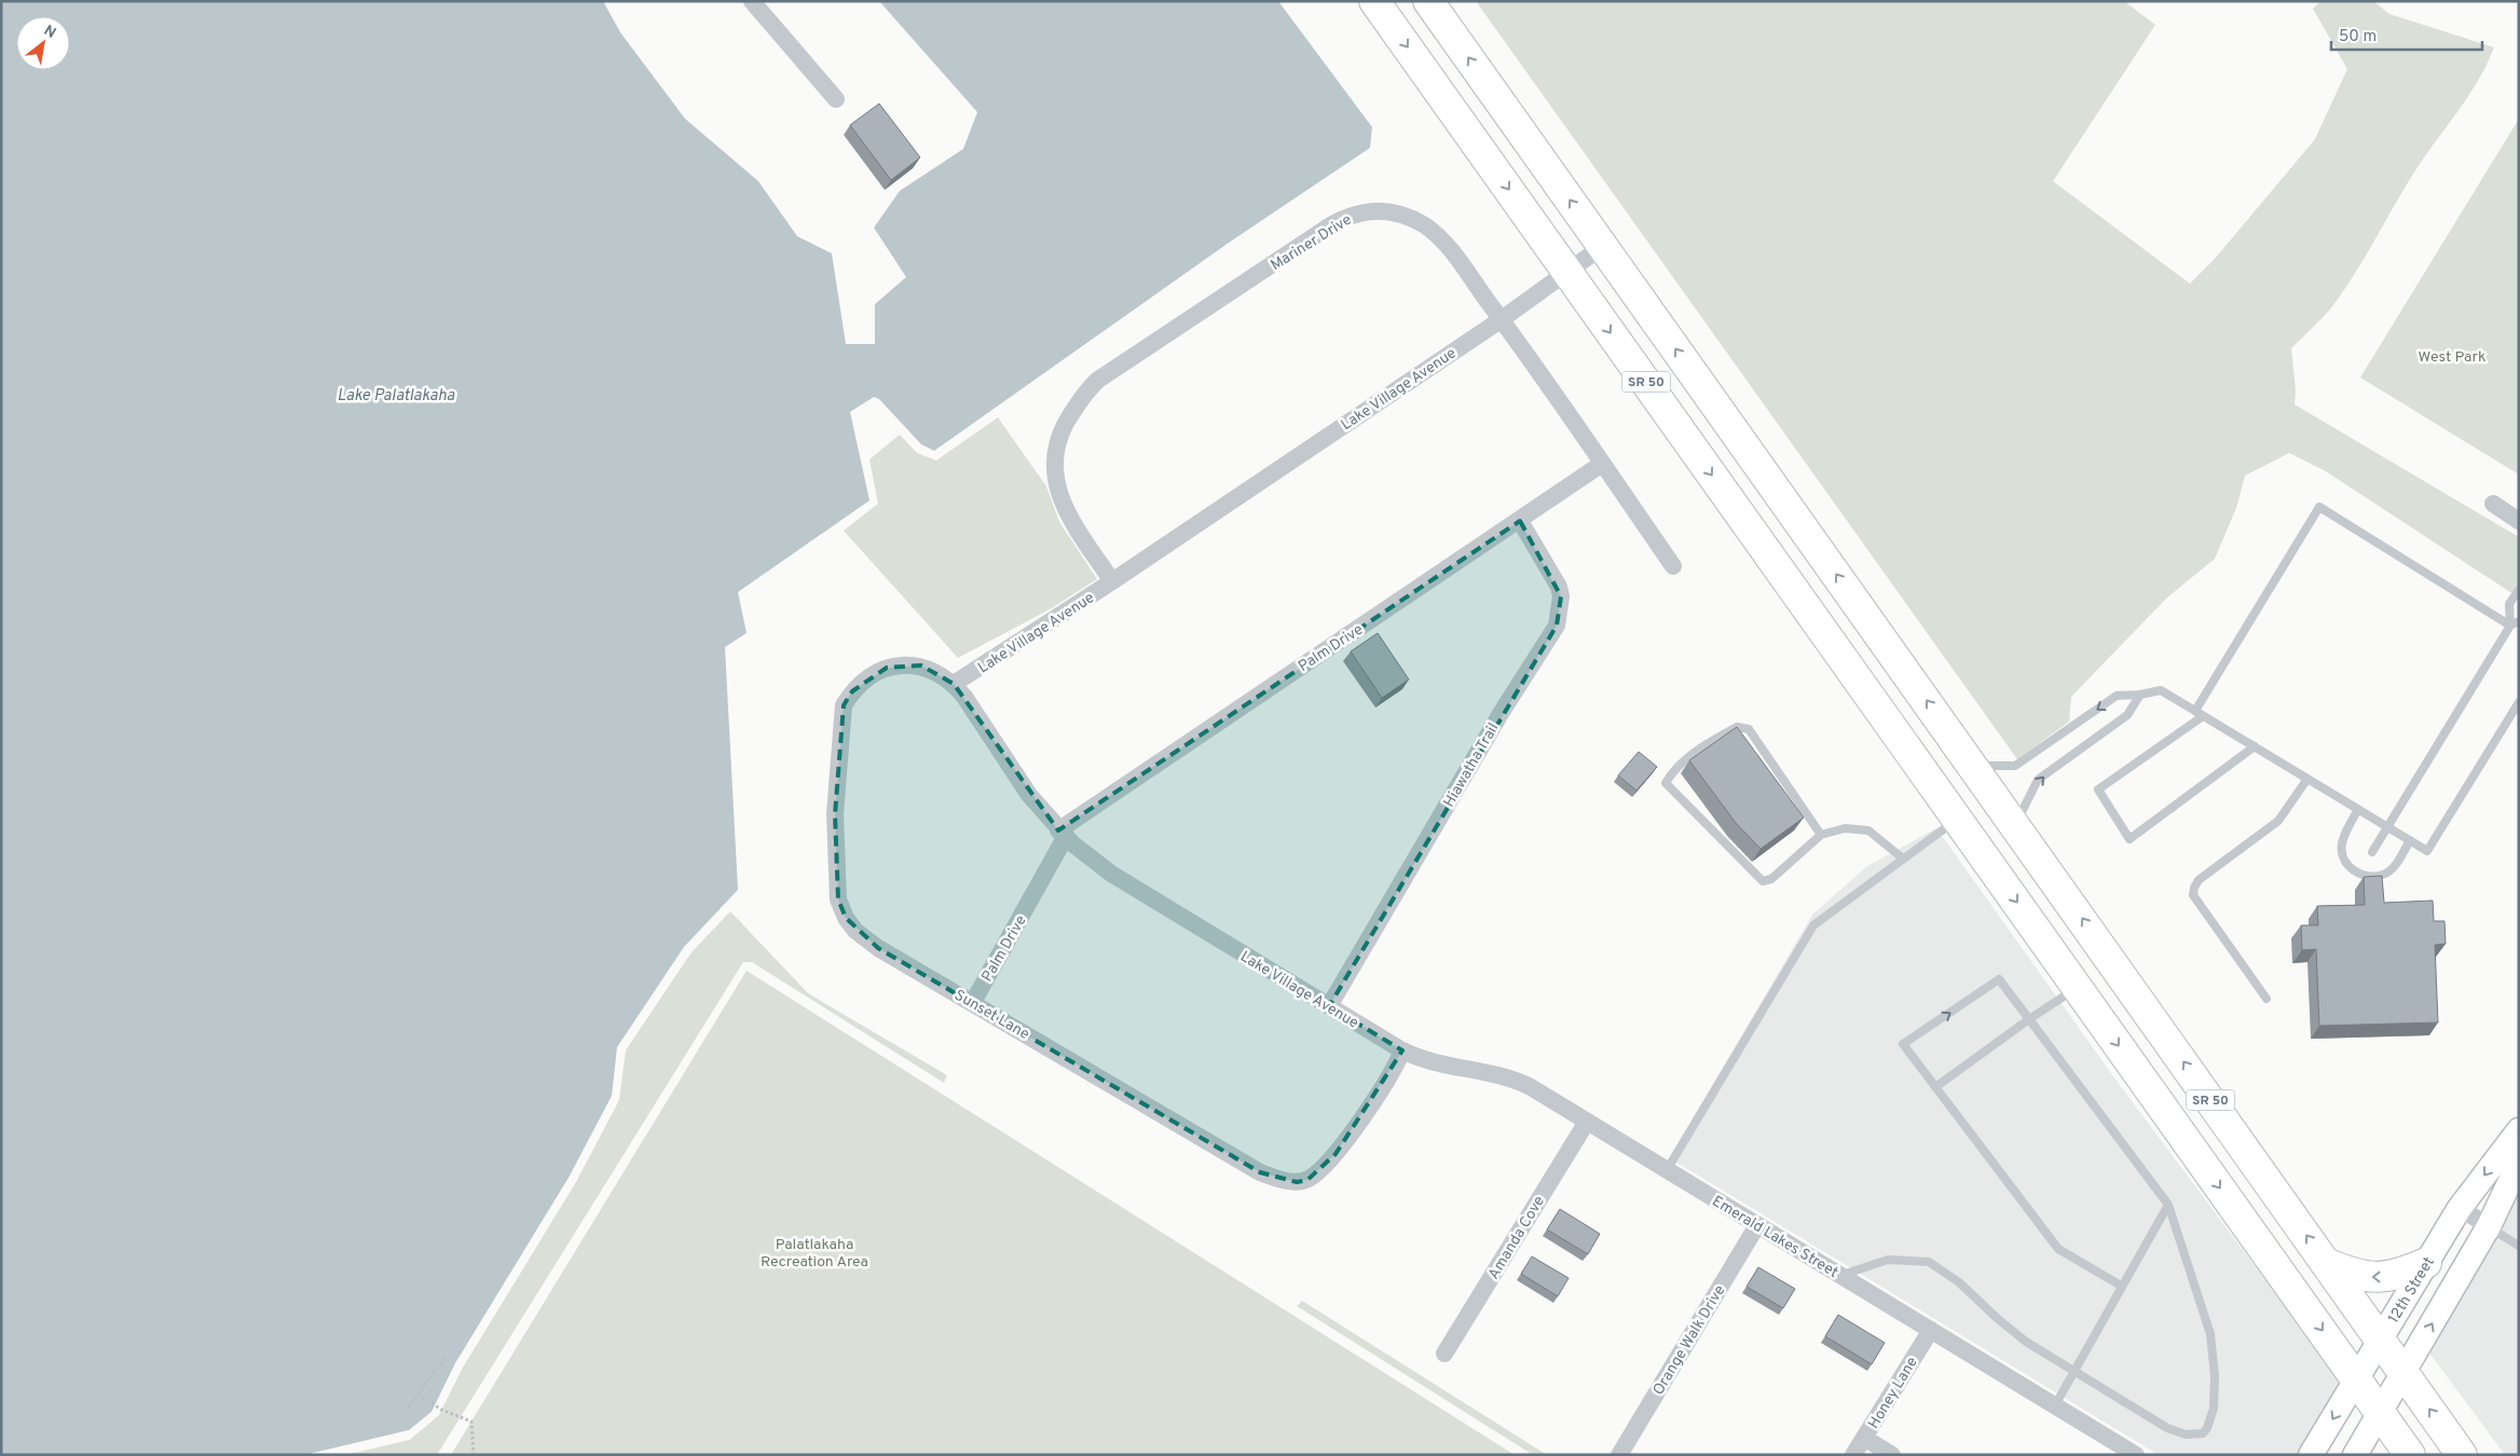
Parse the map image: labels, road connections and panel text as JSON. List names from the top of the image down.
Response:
{
  "streets": {
    "highway": ["SR 50"],
    "main road": ["12th Street"],
    "street": [
      "Mariner Drive",
      "Lake Village Avenue",
      "Palm Drive",
      "Hiawatha Trail",
      "Sunset Lane",
      "Emerald Lakes Street",
      "Amanda Cove",
      "Orange Walk Drive",
      "Honey Lane"
    ]
  },
  "crossings": [
    ["Mariner Drive", "Lake Village Avenue"],
    ["Mariner Drive", "Palm Drive"],
    ["SR 50", "Lake Village Avenue"],
    ["SR 50", "12th Street"],
    ["Lake Village Avenue", "Palm Drive"],
    ["Lake Village Avenue", "Hiawatha Trail"],
    ["Lake Village Avenue", "Sunset Lane"],
    ["Lake Village Avenue", "Emerald Lakes Street"],
    ["Palm Drive", "Hiawatha Trail"],
    ["Palm Drive", "Sunset Lane"],
    ["Sunset Lane", "Emerald Lakes Street"],
    ["Emerald Lakes Street", "Amanda Cove"],
    ["Emerald Lakes Street", "Orange Walk Drive"],
    ["Emerald Lakes Street", "Honey Lane"]
  ],
  "water": ["Lake Palatlakaha"],
  "parks": ["West Park", "Palatlakaha Recreation Area"],
  "scale_bar": "50 m",
  "north": "top right"
}
